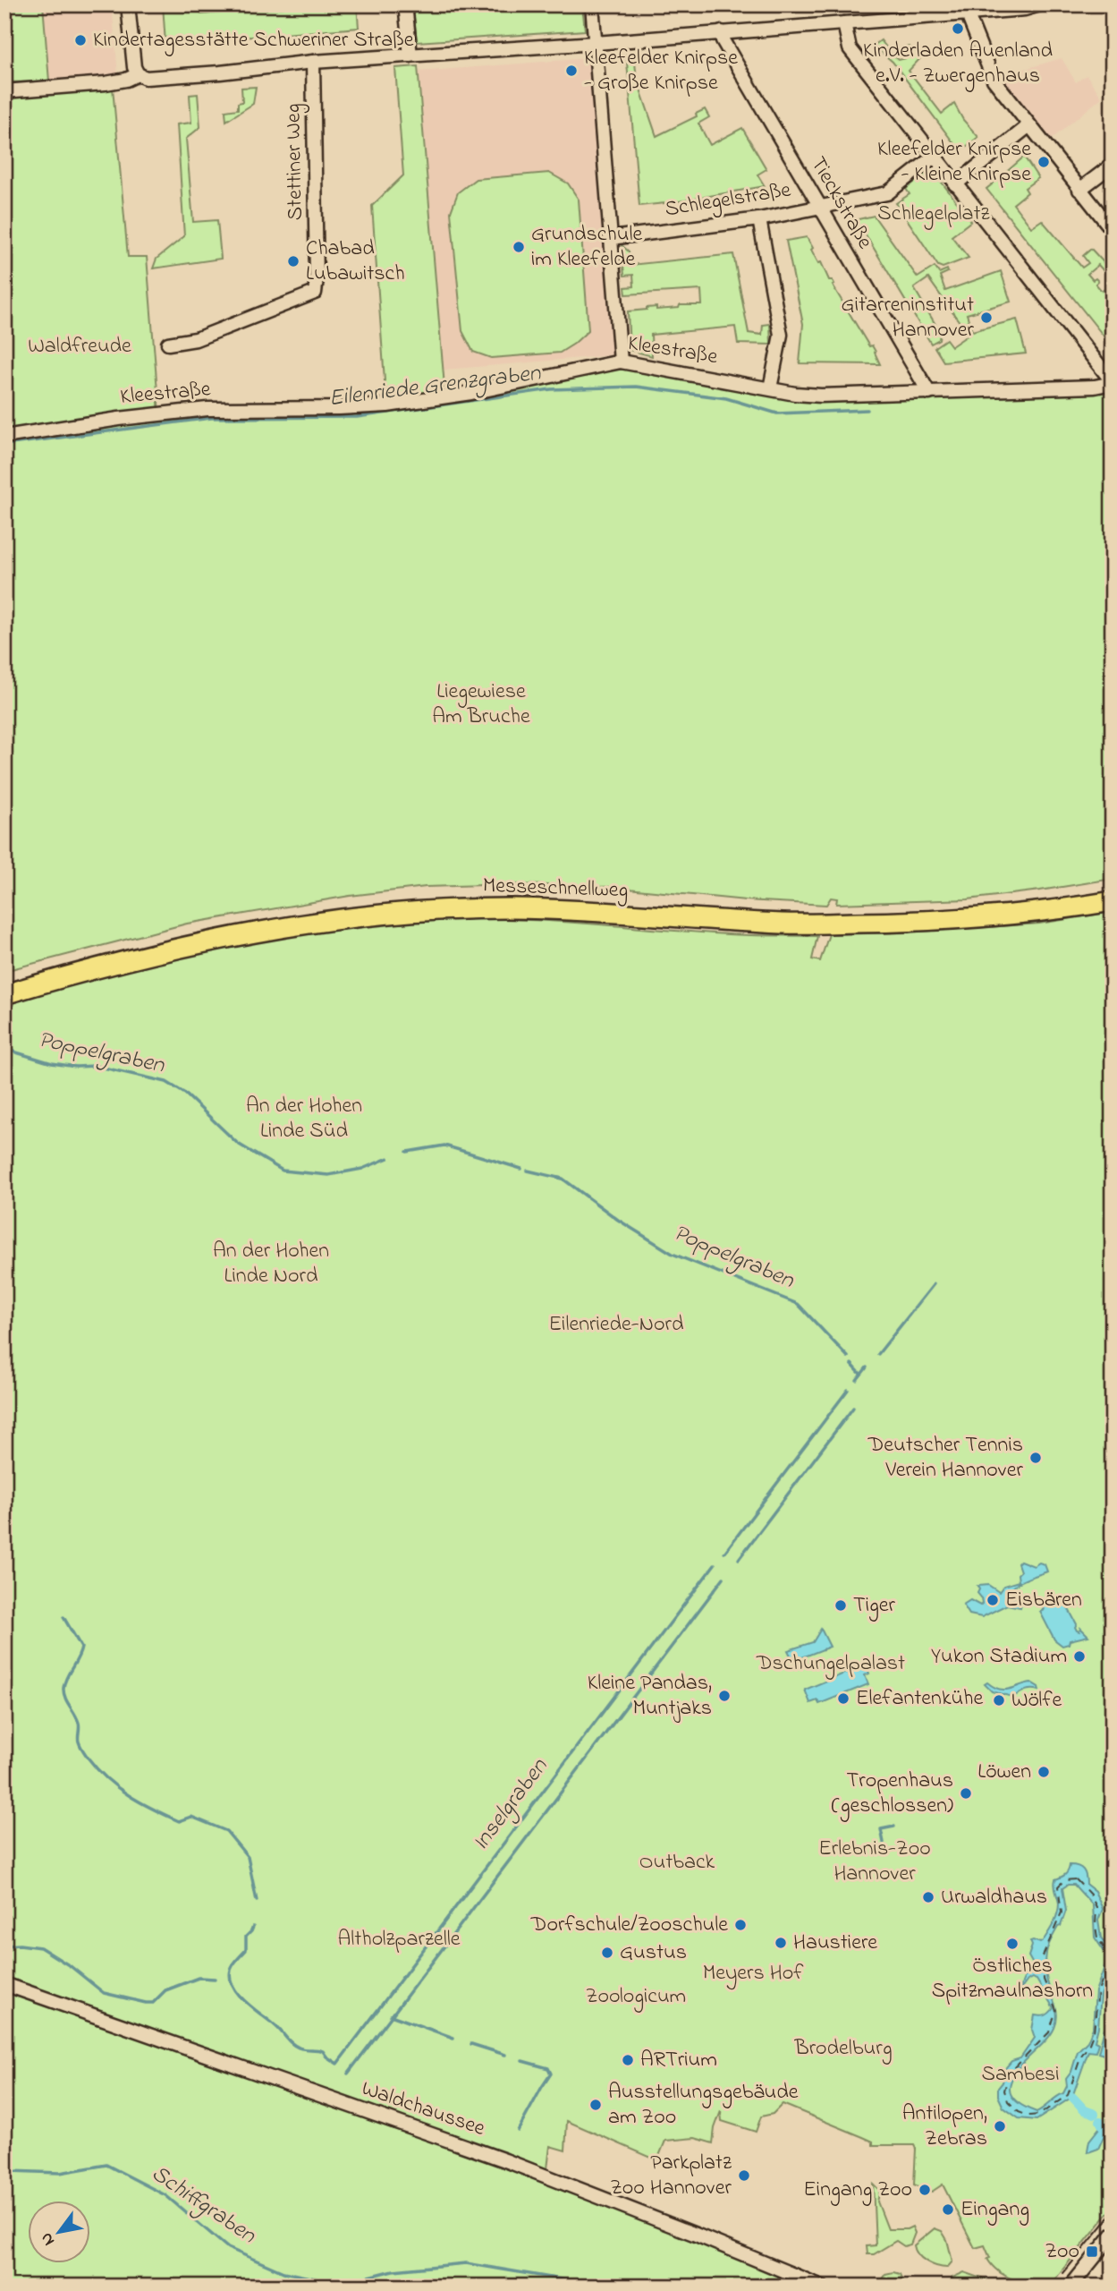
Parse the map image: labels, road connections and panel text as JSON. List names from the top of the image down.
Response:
{
  "streets": {
    "highway": ["Messeschnellweg"],
    "street": [
      "Stettiner Weg",
      "Schlegelstraße",
      "Tieckstraße",
      "Kleestraße",
      "Waldchaussee"
    ]
  },
  "crossings": [
    ["Schlegelstraße", "Tieckstraße"],
    ["Tieckstraße", "Kleestraße"]
  ],
  "water": [
    "Eilenriede Grenzgraben",
    "Poppelgraben",
    "Inselgraben",
    "Schiffgraben"
  ],
  "parks": [
    "Schlegelplatz",
    "Waldfreude",
    "Liegewiese Am Bruche",
    "An der Hohen Linde Süd",
    "An der Hohen Linde Nord",
    "Eilenriede-Nord",
    "Dschungelpalast",
    "Erlebnis-Zoo Hannover",
    "Outback",
    "Altholzparzelle",
    "Meyers Hof",
    "Zoologicum",
    "Brodelburg",
    "Sambesi"
  ],
  "places": {
    "other": [
      "Kinderladen Auenland e.V. - Zwergenhaus",
      "Kindertagesstätte Schweriner Straße",
      "Kleefelder Knirpse - Große Knirpse",
      "Kleefelder Knirpse - Kleine Knirpse",
      "Grundschule im Kleefelde",
      "Chabad Lubawitsch",
      "Gitarreninstitut Hannover",
      "Deutscher Tennis Verein Hannover",
      "Eisbären",
      "Tiger",
      "Yukon Stadium",
      "Kleine Pandas, Muntjaks",
      "Elefantenkühe",
      "Wölfe",
      "Löwen",
      "Tropenhaus (geschlossen)",
      "Urwaldhaus",
      "Dorfschule/Zooschule",
      "Haustiere",
      "Östliches Spitzmaulnashorn",
      "Gustus",
      "ARTrium",
      "Ausstellungsgebäude am Zoo",
      "Antilopen, Zebras",
      "Parkplatz Zoo Hannover",
      "Eingang Zoo",
      "Eingang"
    ],
    "transit": ["Zoo"]
  },
  "north": "bottom left"
}
